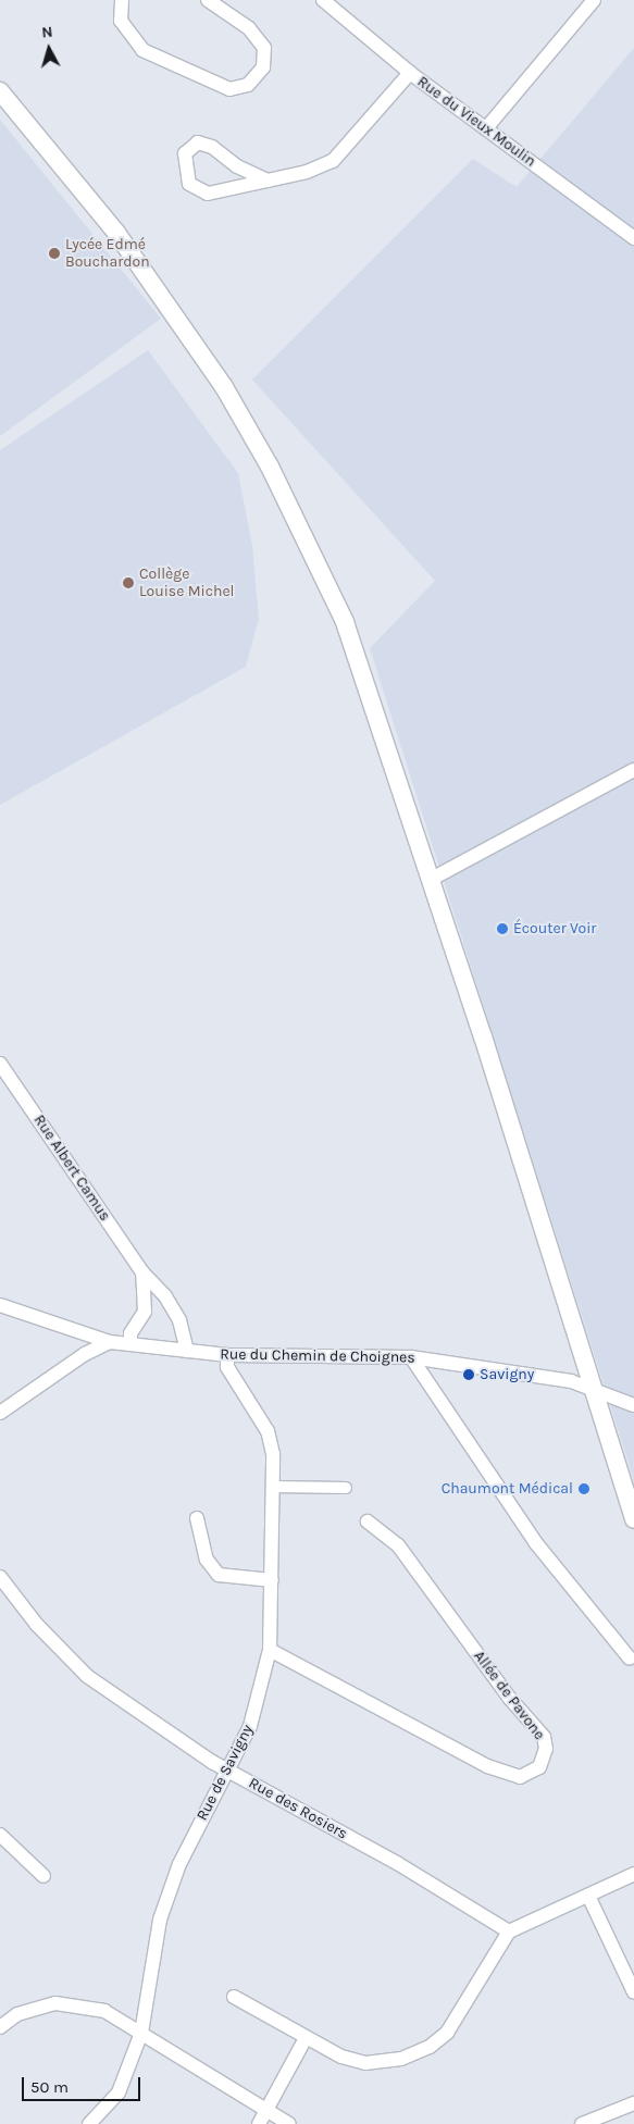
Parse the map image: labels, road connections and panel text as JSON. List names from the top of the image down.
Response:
{
  "streets": {
    "street": [
      "Rue du Vieux Moulin",
      "Rue Albert Camus",
      "Rue du Chemin de Choignes",
      "Allée de Pavone",
      "Rue de Savigny",
      "Rue des Rosiers"
    ]
  },
  "crossings": [
    ["Rue Albert Camus", "Rue du Chemin de Choignes"],
    ["Rue du Chemin de Choignes", "Rue de Savigny"],
    ["Allée de Pavone", "Rue de Savigny"],
    ["Rue de Savigny", "Rue des Rosiers"]
  ],
  "places": [
    "Lycée Edmé Bouchardon",
    "Collège Louise Michel",
    "Écouter Voir",
    "Savigny",
    "Chaumont Médical"
  ],
  "scale_bar": "50 m",
  "north": "top"
}
